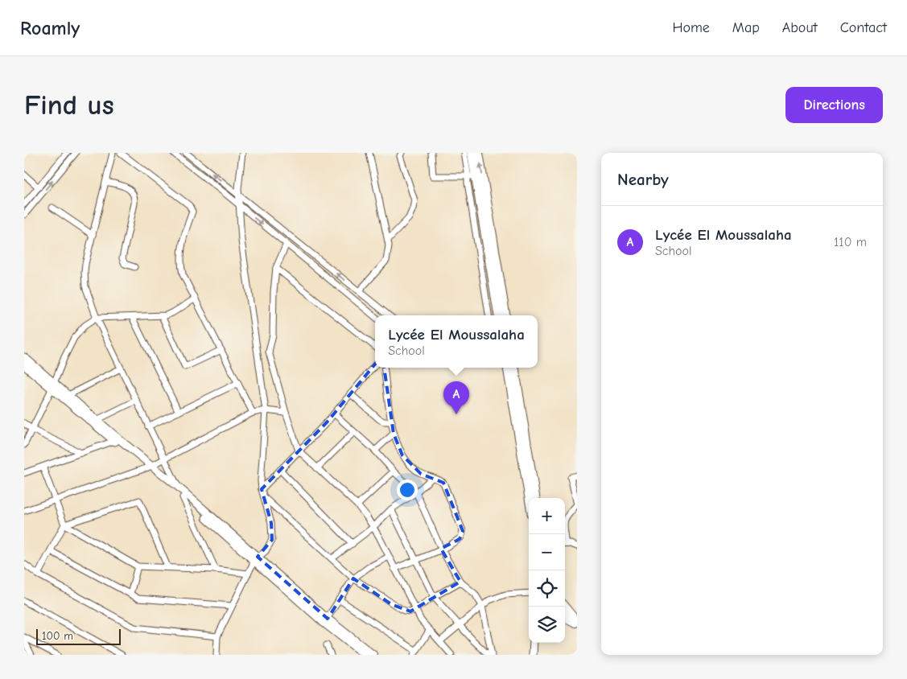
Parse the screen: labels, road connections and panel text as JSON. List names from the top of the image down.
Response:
{
  "scale_bar": "100 m",
  "page": {
    "header": "Roamly",
    "nav": [
      "Home",
      "Map",
      "About",
      "Contact"
    ],
    "buttons": "Directions",
    "title": "Find us",
    "heading": "Nearby",
    "list": [
      {
        "mark": "A",
        "name": "Lycée El Moussalaha",
        "note": "School",
        "value": "110 m"
      }
    ],
    "popup": ["Lycée El Moussalaha", "School"],
    "pins": "A",
    "map_buttons": ["+", "−"],
    "scale": "100 m"
  }
}
